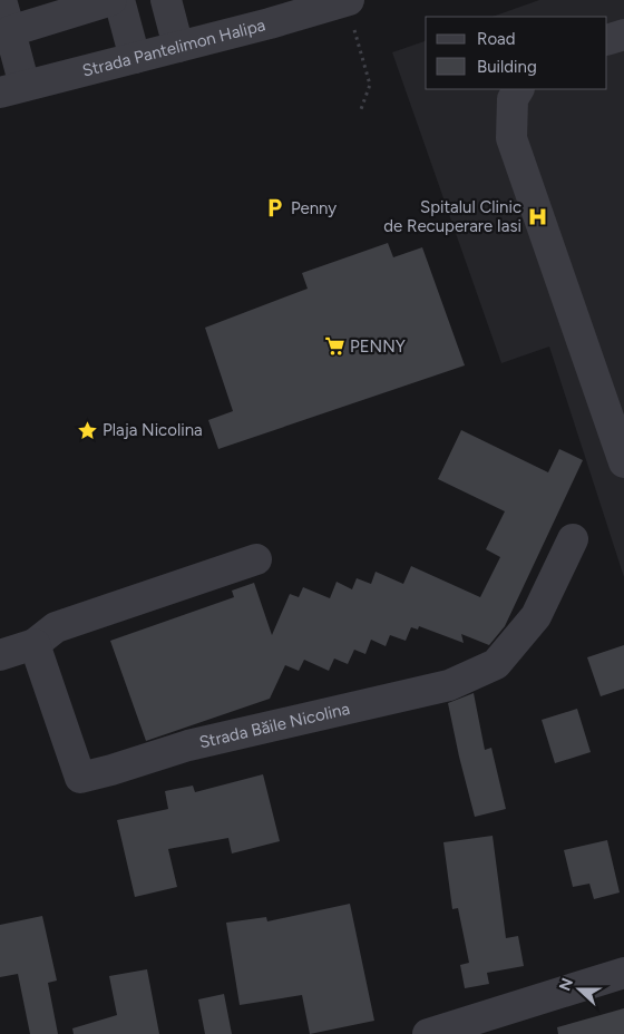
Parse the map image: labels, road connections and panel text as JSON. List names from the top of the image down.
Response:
{
  "streets": {
    "street": ["Strada Pantelimon Halipa", "Strada Băile Nicolina"]
  },
  "places": {
    "parking": ["Penny"],
    "hospital": ["Spitalul Clinic de Recuperare Iasi"],
    "supermarket": ["PENNY"],
    "place": ["Plaja Nicolina"]
  },
  "legend": ["Road", "Building"],
  "north": "left"
}
